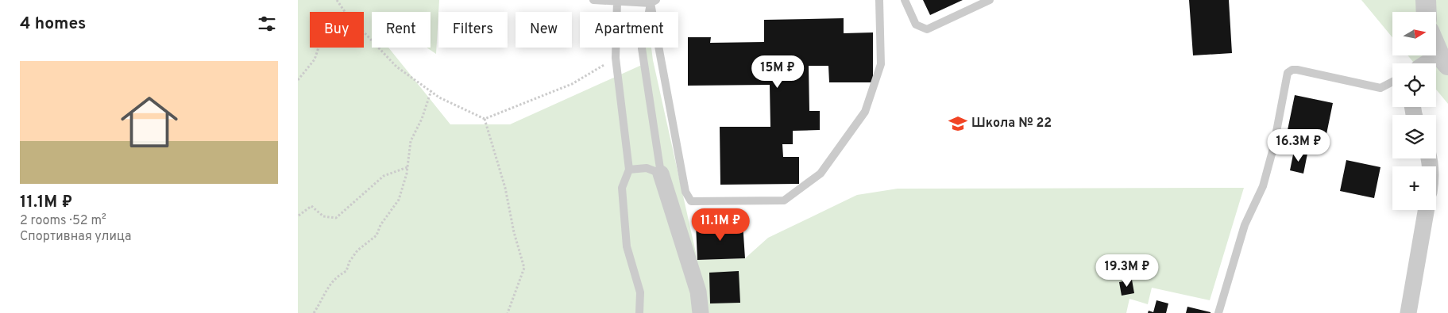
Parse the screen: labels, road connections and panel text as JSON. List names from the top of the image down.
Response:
{
  "places": {
    "school or university": ["Школа № 22"]
  },
  "north": "right",
  "page": {
    "heading": "4 homes",
    "map_buttons": "+",
    "chip": [
      "Buy",
      "Rent",
      "Filters",
      "New",
      "Apartment"
    ],
    "list": [
      {
        "name": "11.1M ₽",
        "note": "2 rooms · 52 m² · Спортивная улица"
      }
    ],
    "price": [
      "15M ₽",
      "16.3M ₽",
      "11.1M ₽",
      "19.3M ₽"
    ]
  }
}
